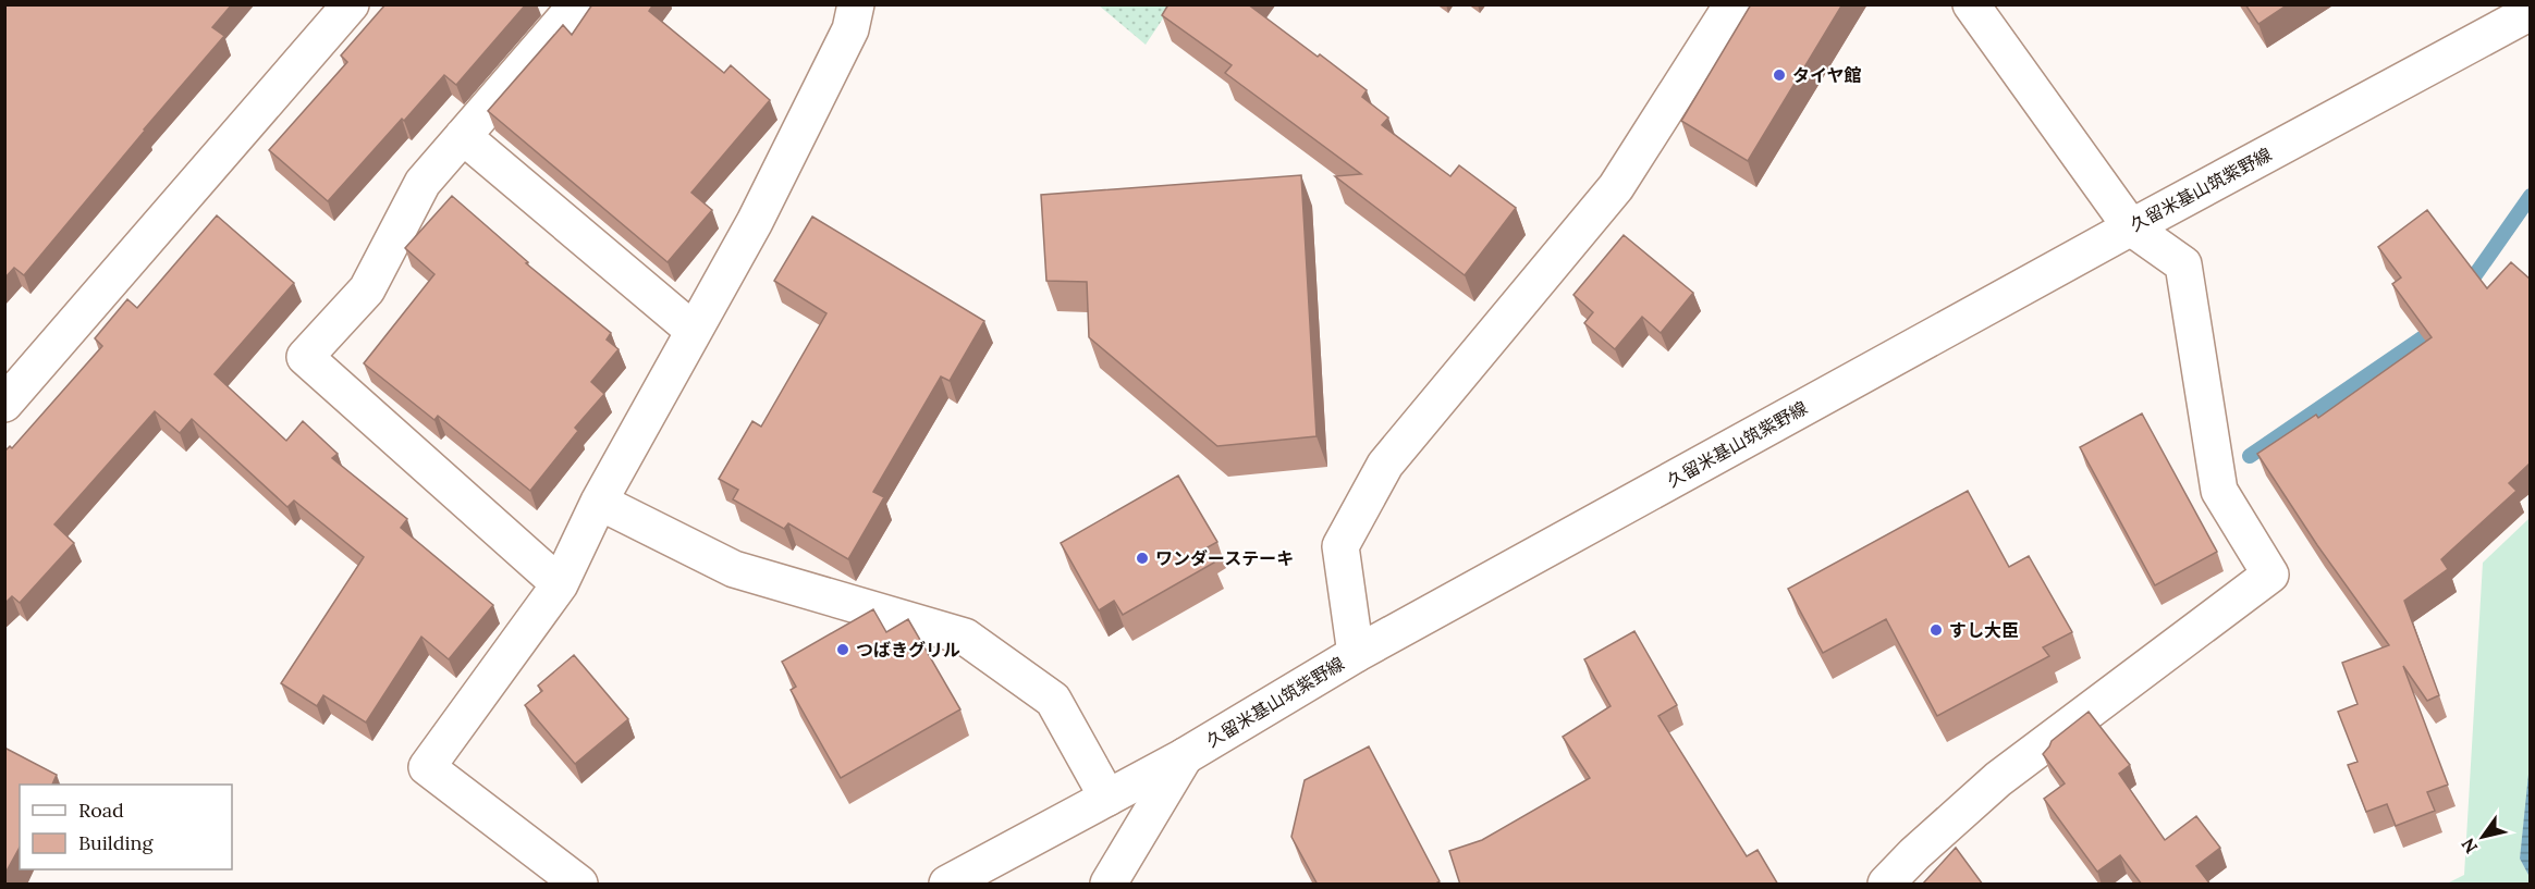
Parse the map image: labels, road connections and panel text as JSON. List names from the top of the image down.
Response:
{
  "streets": {
    "street": ["久留米基山筑紫野線"]
  },
  "places": [
    "タイヤ館",
    "ワンダーステーキ",
    "すし大臣",
    "つばきグリル"
  ],
  "legend": ["Road", "Building"],
  "north": "bottom left"
}
